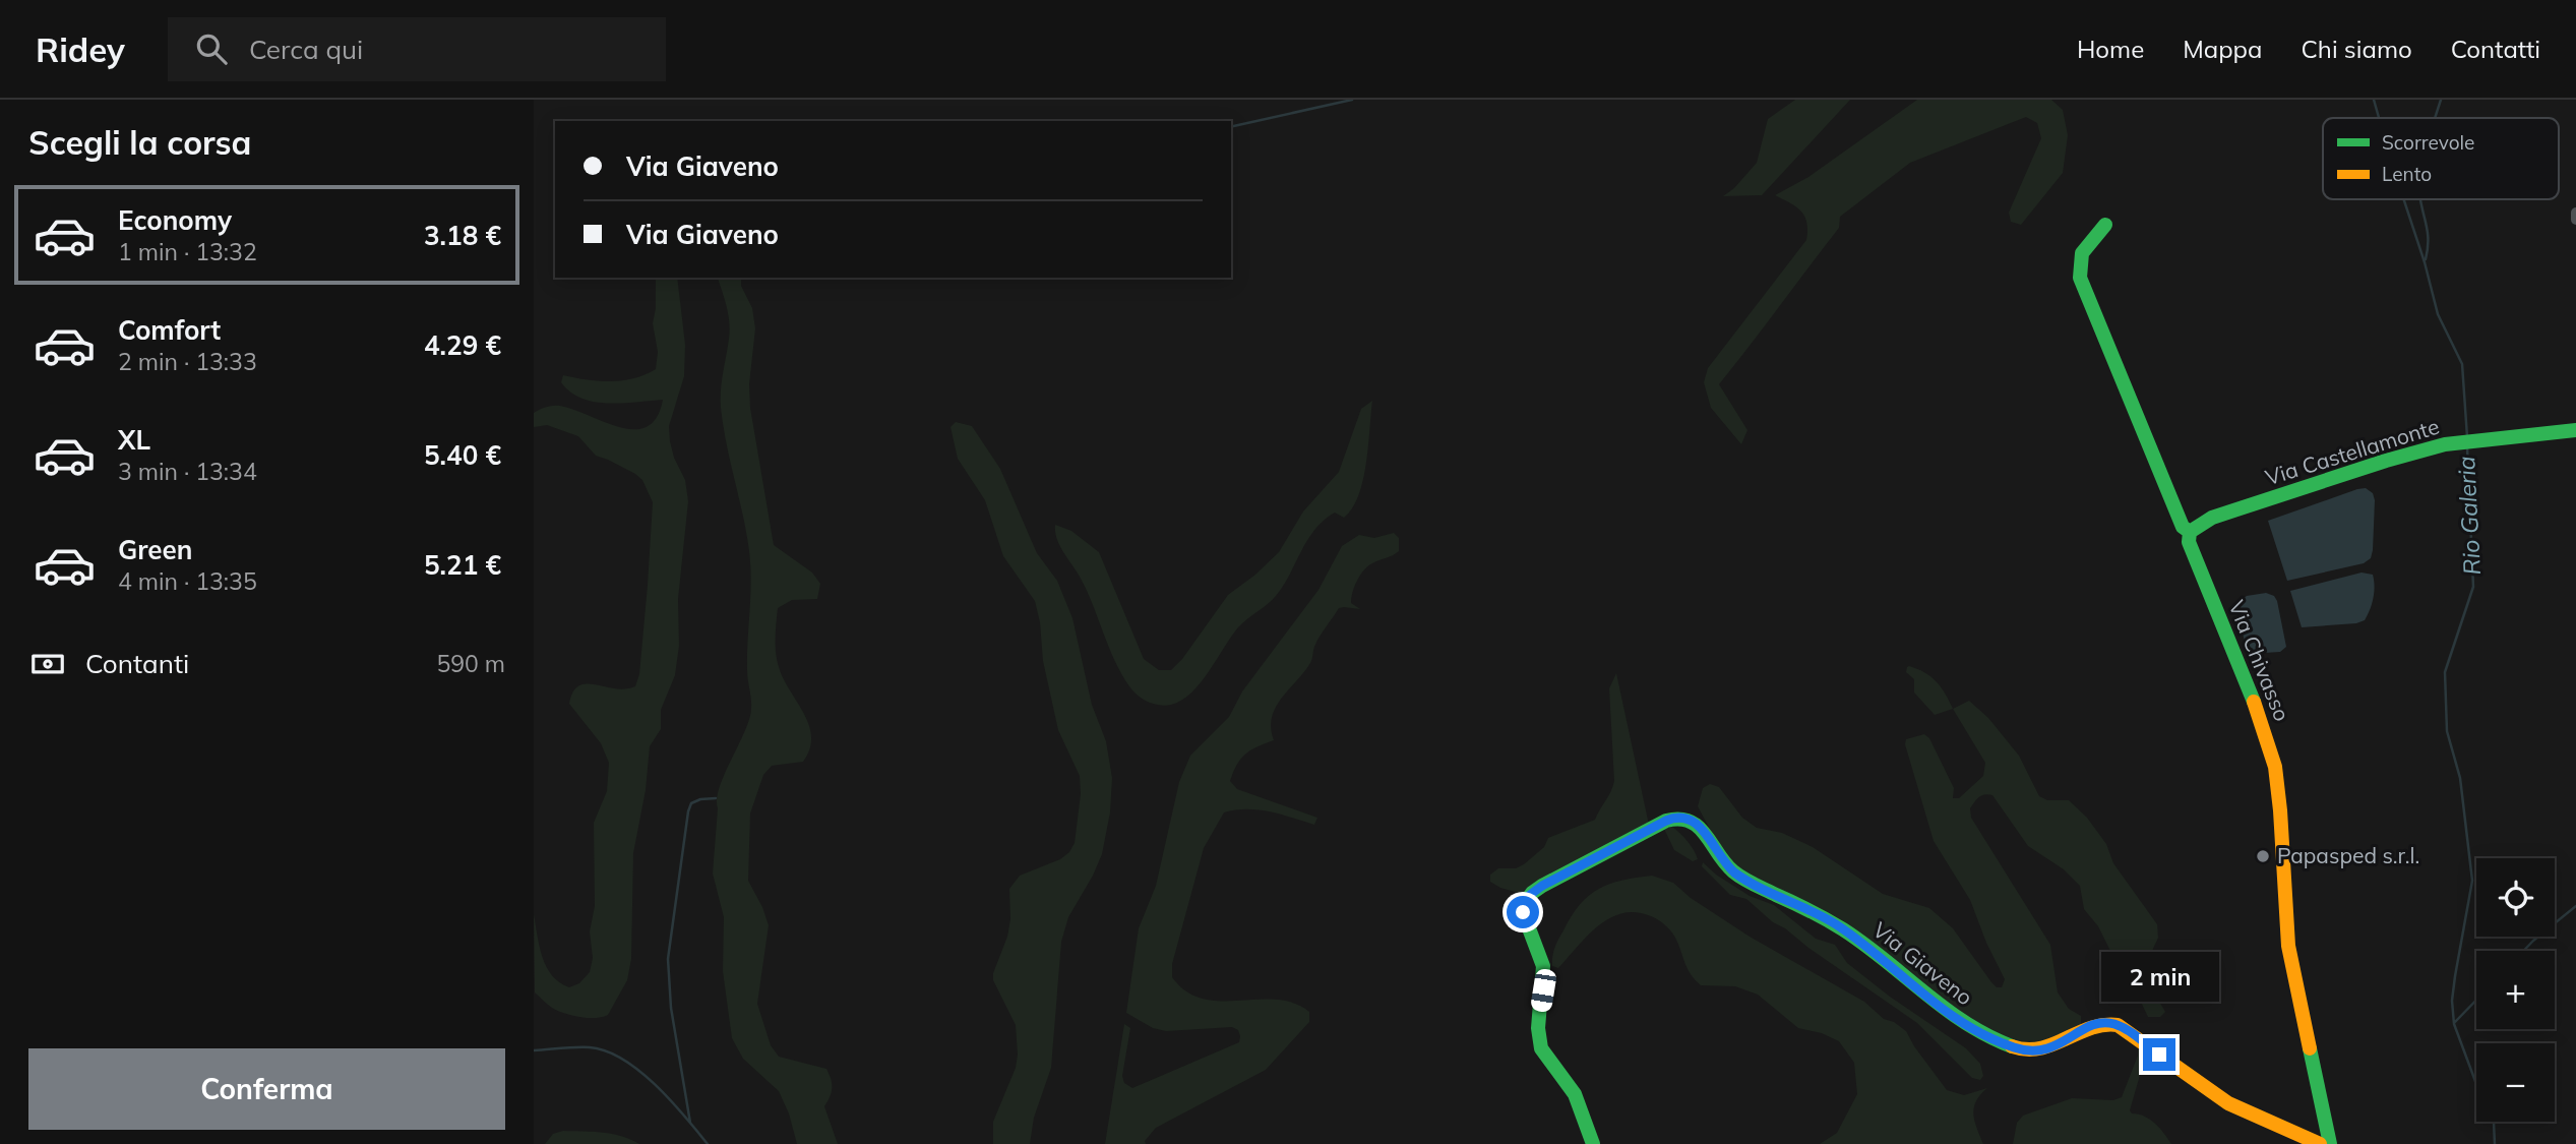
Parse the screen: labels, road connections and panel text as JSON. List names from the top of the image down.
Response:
{
  "streets": {
    "street": ["Via Castellamonte", "Via Chivasso", "Via Giaveno"]
  },
  "crossings": [
    ["Via Castellamonte", "Via Chivasso"]
  ],
  "water": ["Rio Galeria"],
  "places": ["Papasped s.r.l."],
  "legend": ["Scorrevole", "Lento"],
  "page": {
    "header": "Ridey",
    "search": "Cerca qui",
    "nav": [
      "Home",
      "Mappa",
      "Chi siamo",
      "Contatti"
    ],
    "heading": "Scegli la corsa",
    "banner": ["Via Giaveno", "Via Giaveno"],
    "list": [
      {
        "name": "Economy",
        "note": "1 min · 13:32",
        "value": "3.18 €"
      },
      {
        "name": "Comfort",
        "note": "2 min · 13:33",
        "value": "4.29 €"
      },
      {
        "name": "XL",
        "note": "3 min · 13:34",
        "value": "5.40 €"
      },
      {
        "name": "Green",
        "note": "4 min · 13:35",
        "value": "5.21 €"
      }
    ],
    "pay": ["Contanti", "590 m"],
    "map_buttons": ["+", "−"],
    "bubble": "2 min",
    "buttons": "Conferma"
  }
}
